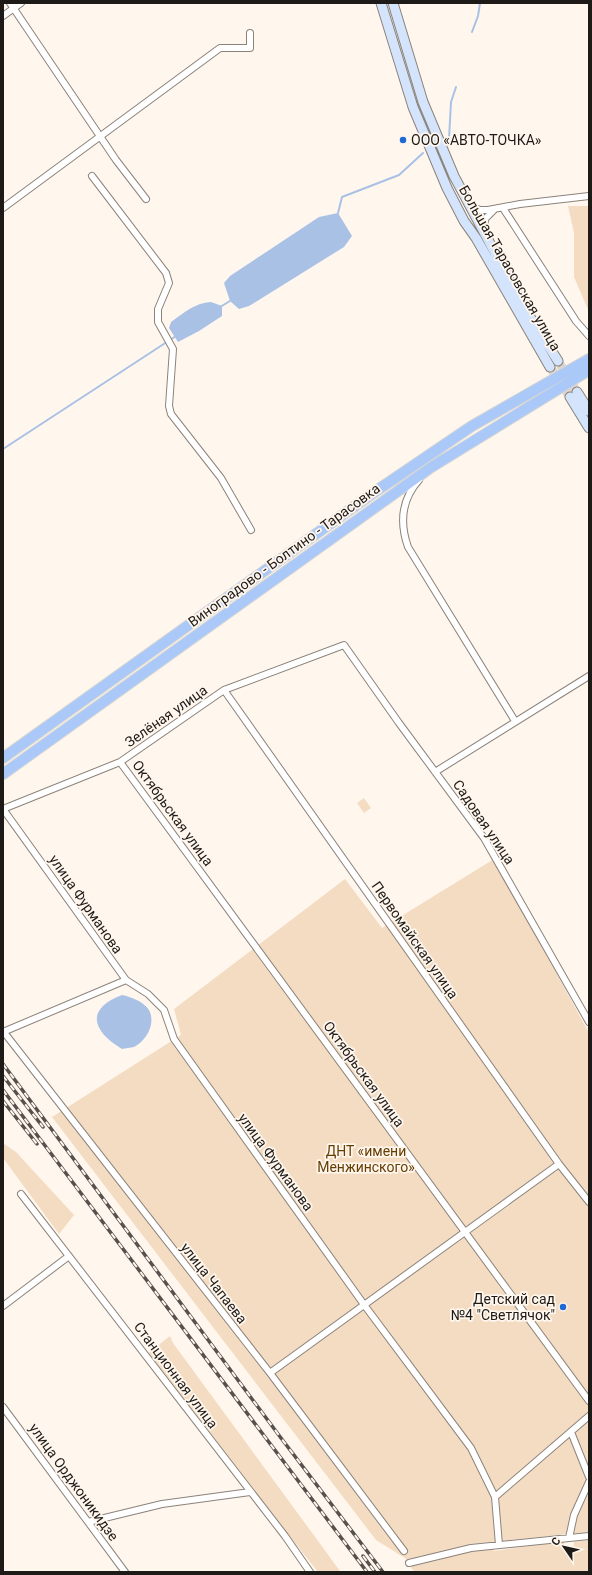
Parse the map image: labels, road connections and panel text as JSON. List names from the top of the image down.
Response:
{
  "streets": {
    "main road": ["Виноградово - Болтино - Тарасовка"],
    "street": [
      "Большая Тарасовская улица",
      "Зелёная улица",
      "Октябрьская улица",
      "Садовая улица",
      "улица Фурманова",
      "Первомайская улица",
      "улица Чапаева",
      "Станционная улица",
      "улица Орджоникидзе"
    ]
  },
  "crossings": [
    ["Зелёная улица", "Октябрьская улица"],
    ["Зелёная улица", "Садовая улица"],
    ["Зелёная улица", "улица Фурманова"],
    ["Зелёная улица", "Первомайская улица"]
  ],
  "parks": ["ДНТ «имени Менжинского»"],
  "places": ["ООО «АВТО-ТОЧКА»", "Детский сад №4 \"Светлячок\""],
  "north": "top left"
}
